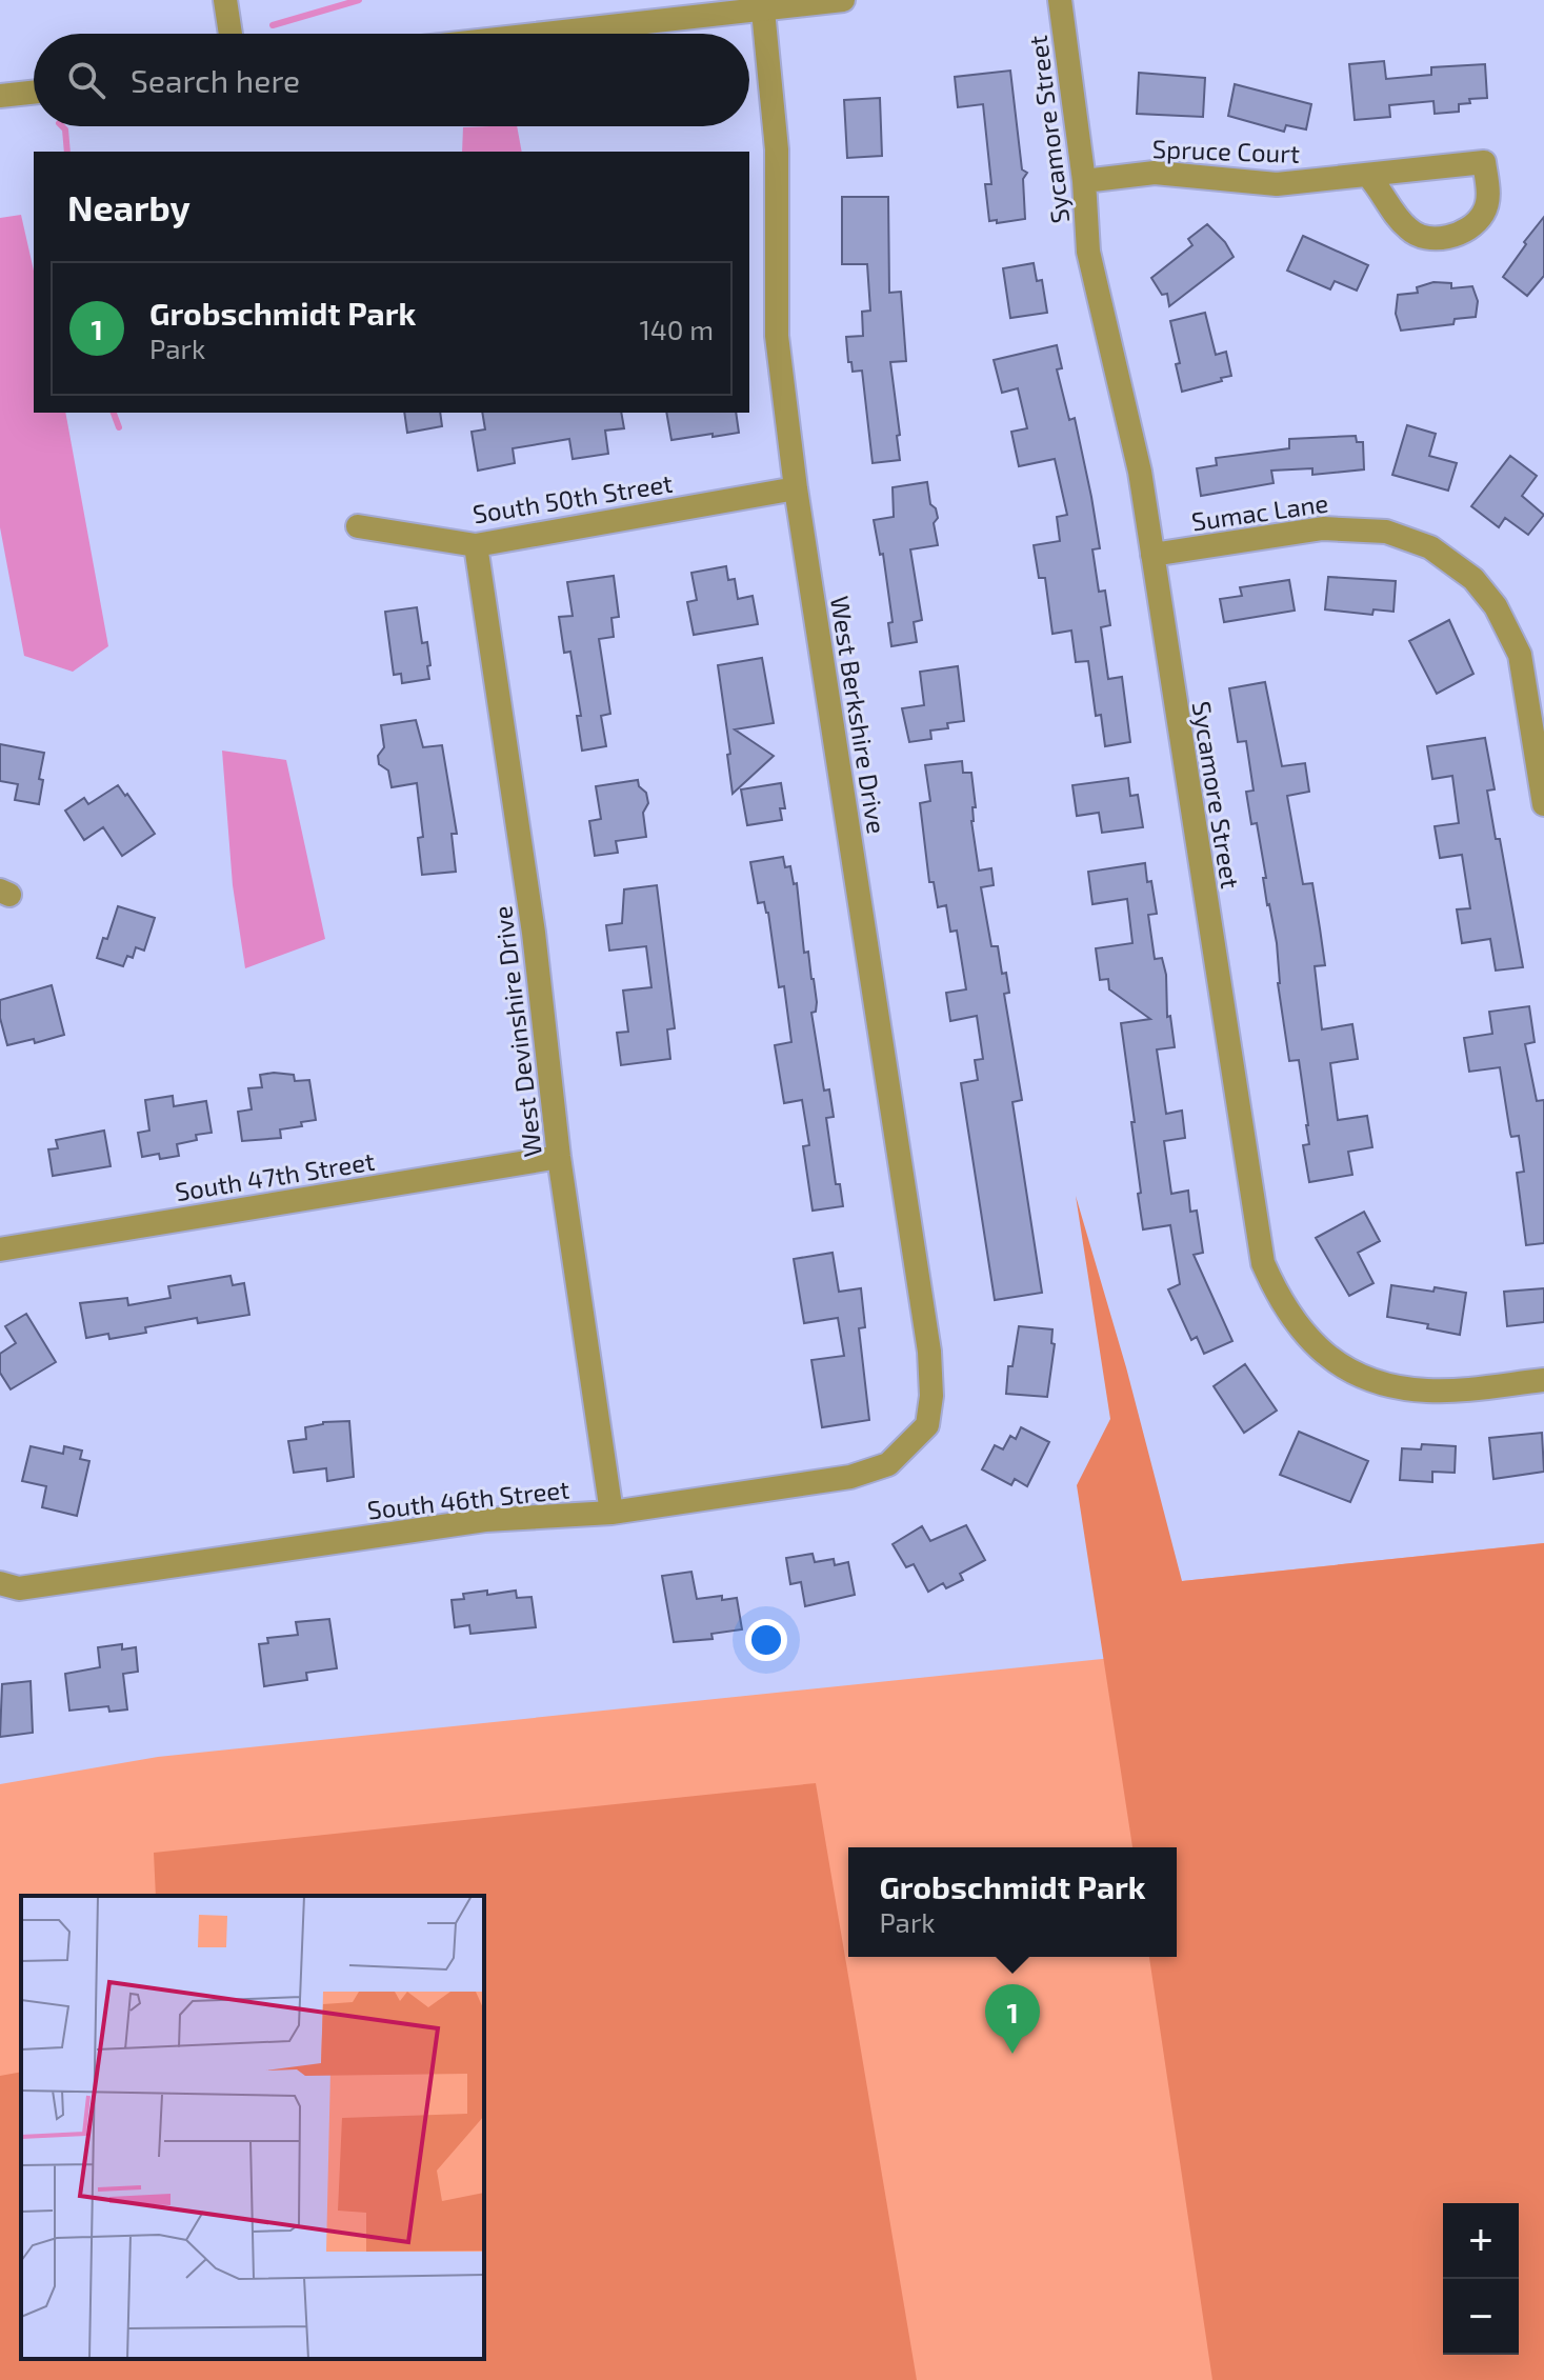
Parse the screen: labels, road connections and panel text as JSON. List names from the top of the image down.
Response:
{
  "streets": {
    "street": [
      "Sycamore Street",
      "Spruce Court",
      "South 50th Street",
      "Sumac Lane",
      "West Berkshire Drive",
      "West Devinshire Drive",
      "South 47th Street",
      "South 46th Street"
    ]
  },
  "crossings": [
    ["Sycamore Street", "Spruce Court"],
    ["Sycamore Street", "Sumac Lane"],
    ["South 50th Street", "West Berkshire Drive"],
    ["South 50th Street", "West Devinshire Drive"],
    ["West Berkshire Drive", "South 46th Street"],
    ["West Devinshire Drive", "South 47th Street"],
    ["West Devinshire Drive", "South 46th Street"]
  ],
  "page": {
    "search": "Search here",
    "heading": "Nearby",
    "list": [
      {
        "mark": "1",
        "name": "Grobschmidt Park",
        "note": "Park",
        "value": "140 m"
      }
    ],
    "popup": ["Grobschmidt Park", "Park"],
    "pins": "1",
    "map_buttons": ["+", "−"]
  }
}
